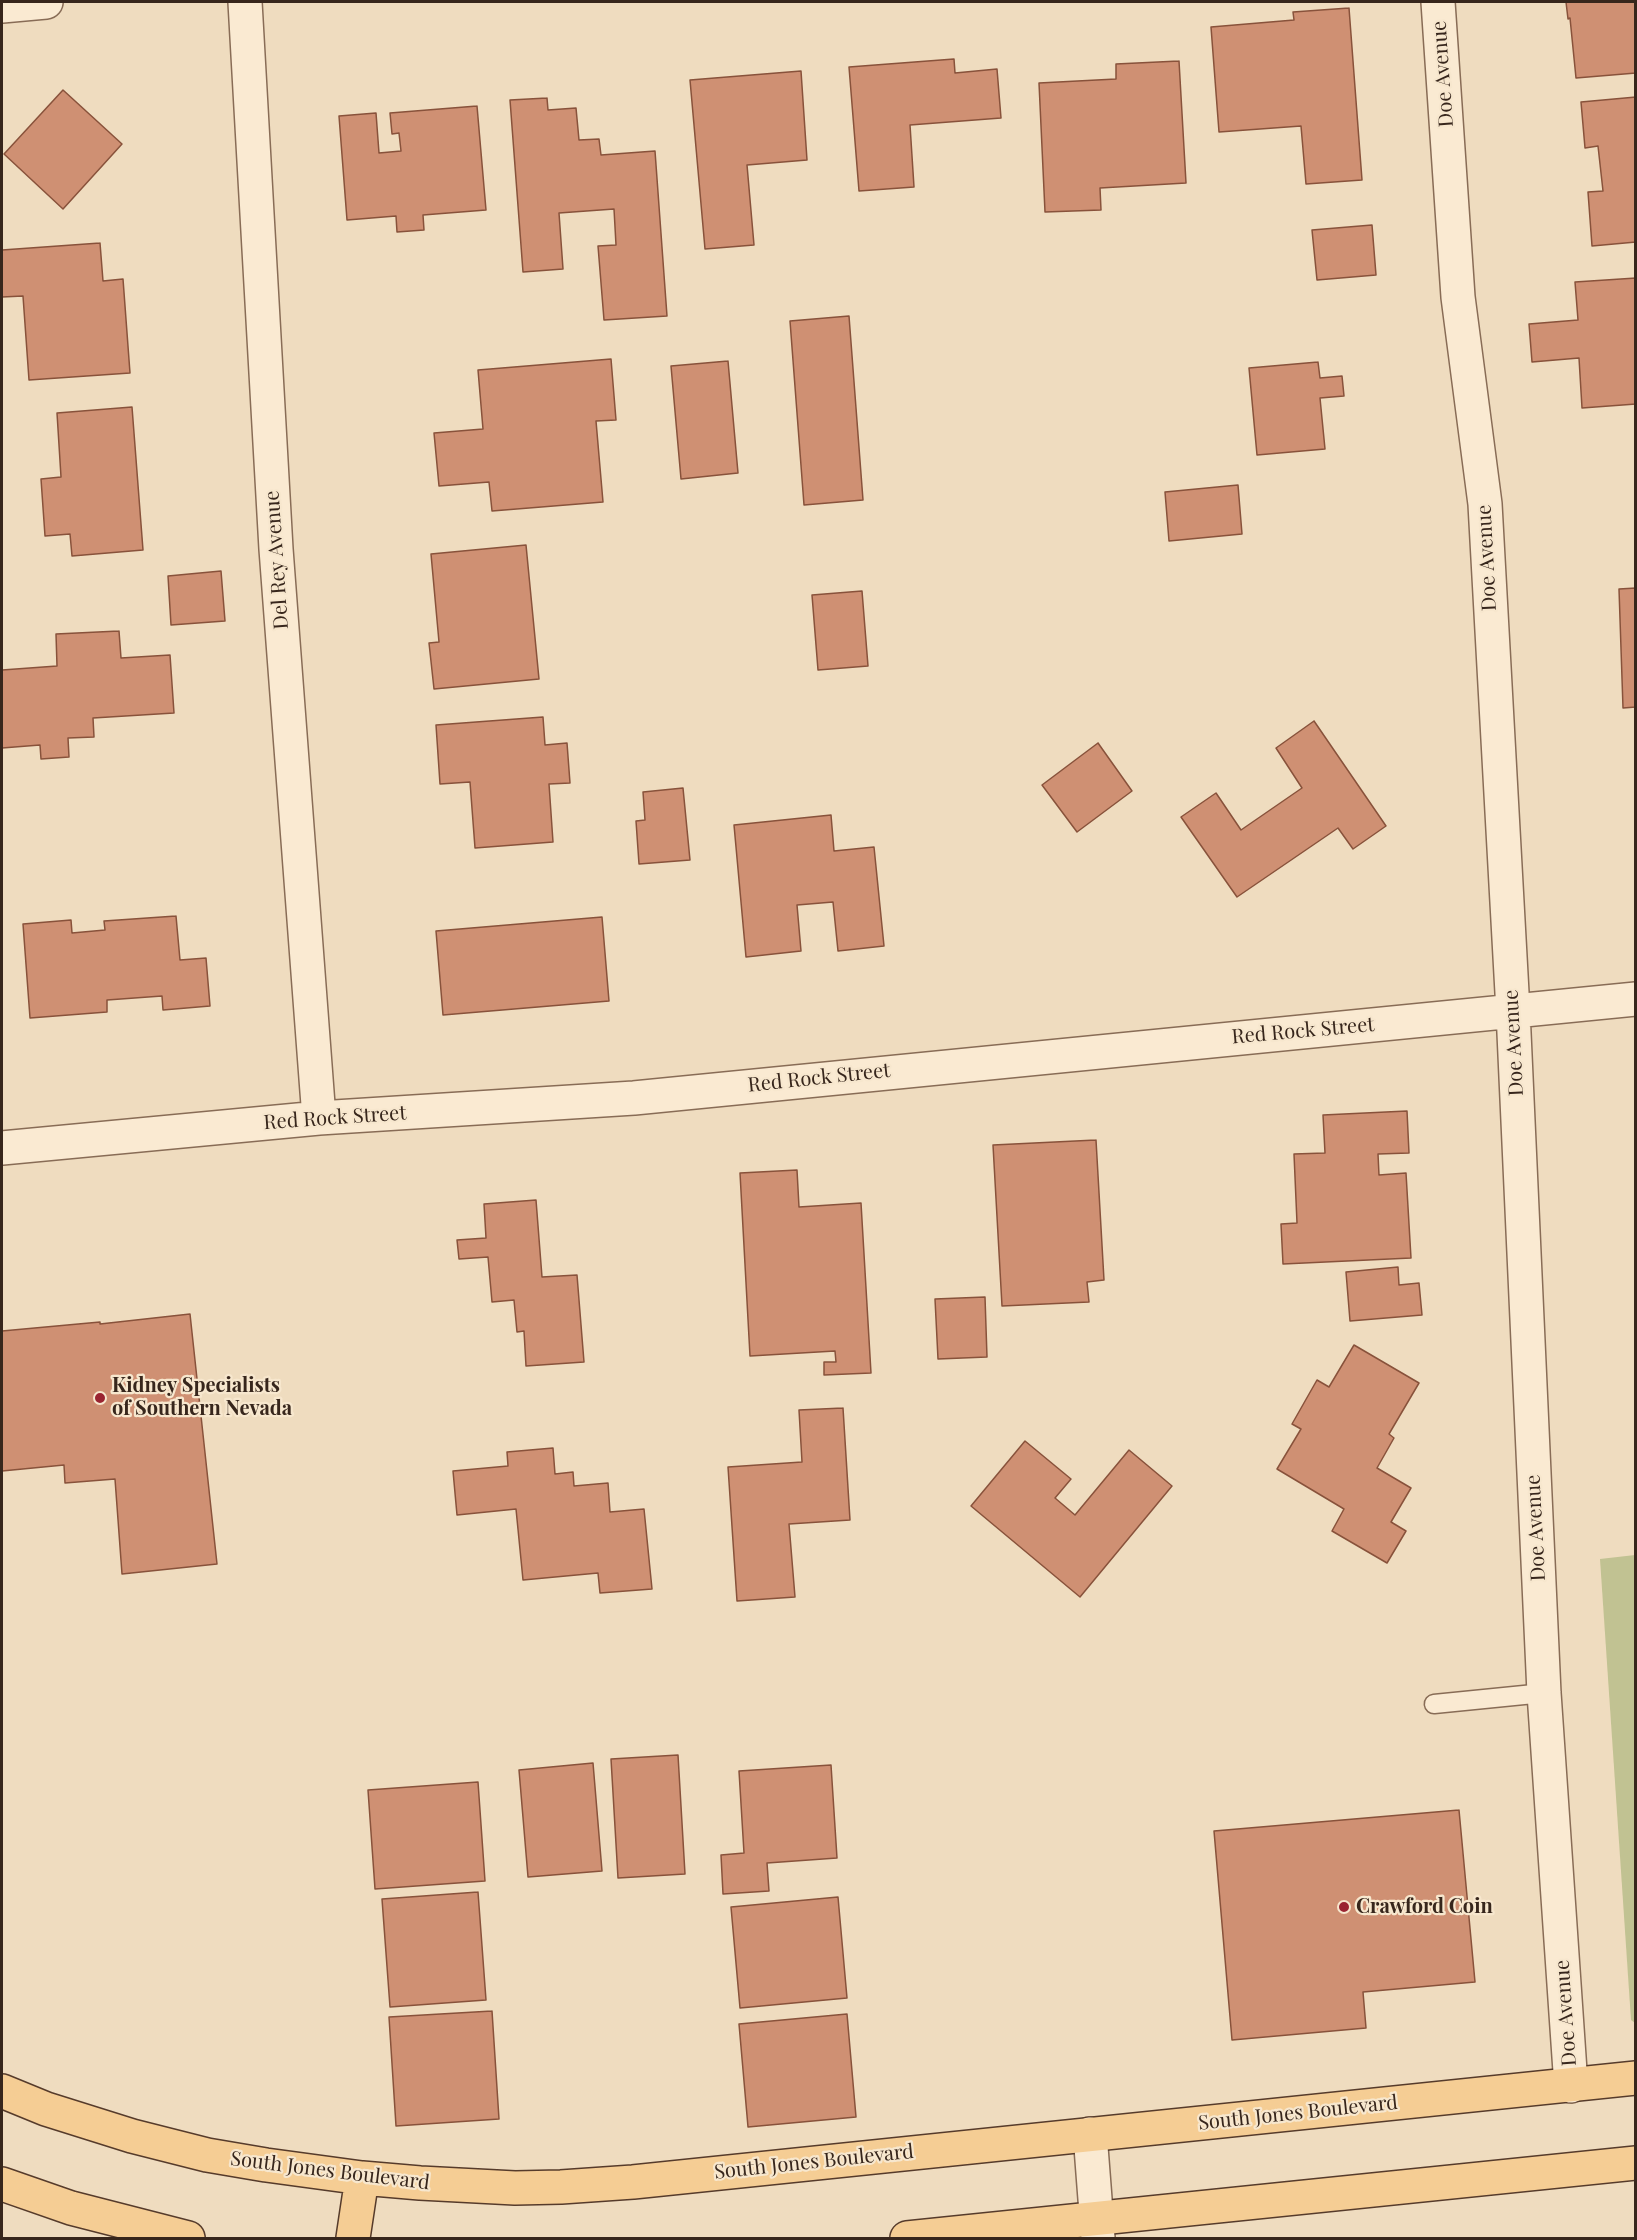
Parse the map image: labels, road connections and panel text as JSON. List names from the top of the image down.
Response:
{
  "streets": {
    "main road": ["South Jones Boulevard"],
    "street": ["Doe Avenue", "Del Rey Avenue", "Red Rock Street"]
  },
  "crossings": [
    ["Doe Avenue", "Red Rock Street"],
    ["Doe Avenue", "South Jones Boulevard"],
    ["Del Rey Avenue", "Red Rock Street"]
  ],
  "places": ["Kidney Specialists of Southern Nevada", "Crawford Coin"]
}
